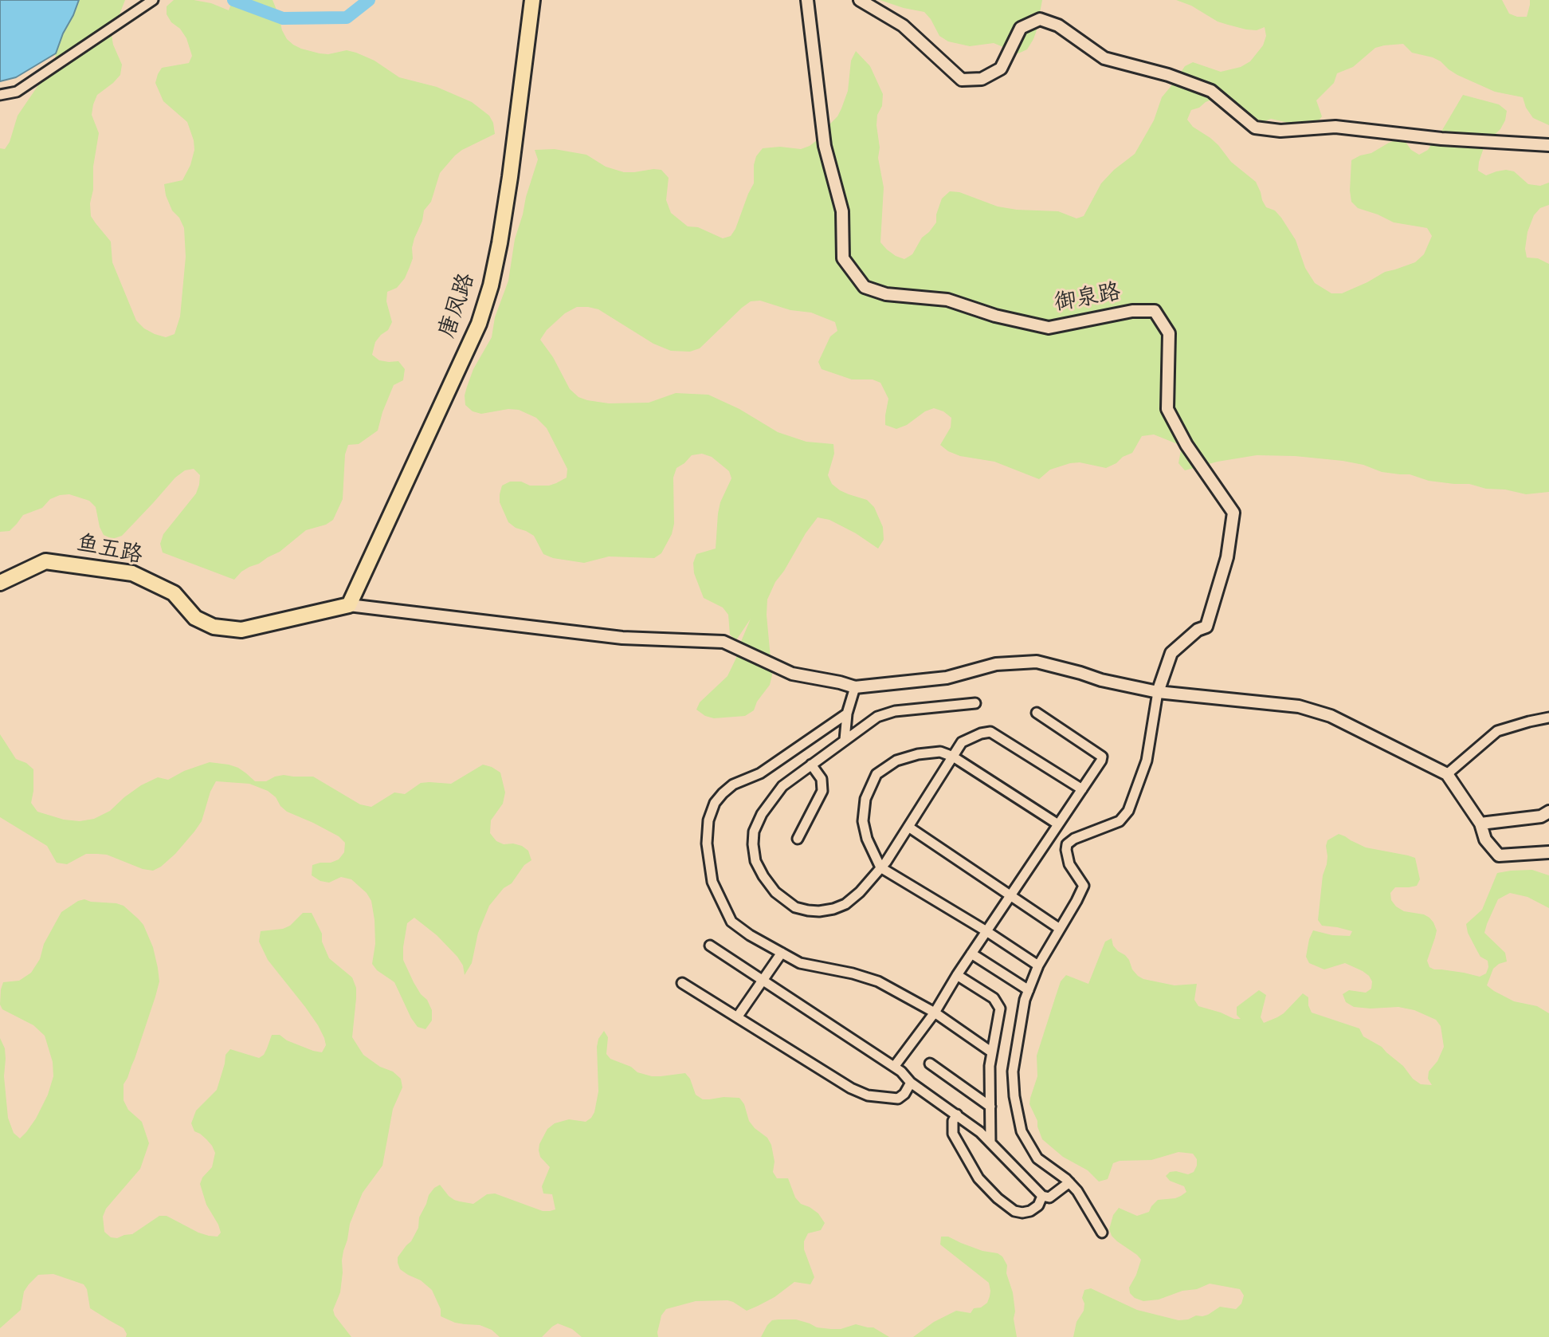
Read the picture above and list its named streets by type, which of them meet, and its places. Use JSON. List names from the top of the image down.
{
  "streets": {
    "highway": ["唐凤路", "鱼五路"],
    "street": ["御泉路"]
  },
  "crossings": [
    ["唐凤路", "鱼五路"]
  ]
}
